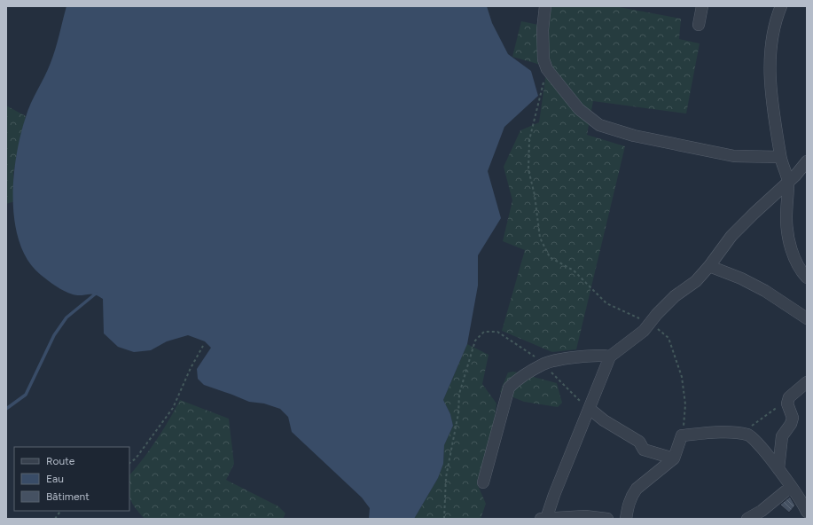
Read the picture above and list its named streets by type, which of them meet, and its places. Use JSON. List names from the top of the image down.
{
  "legend": ["Route", "Eau", "Bâtiment"]
}
